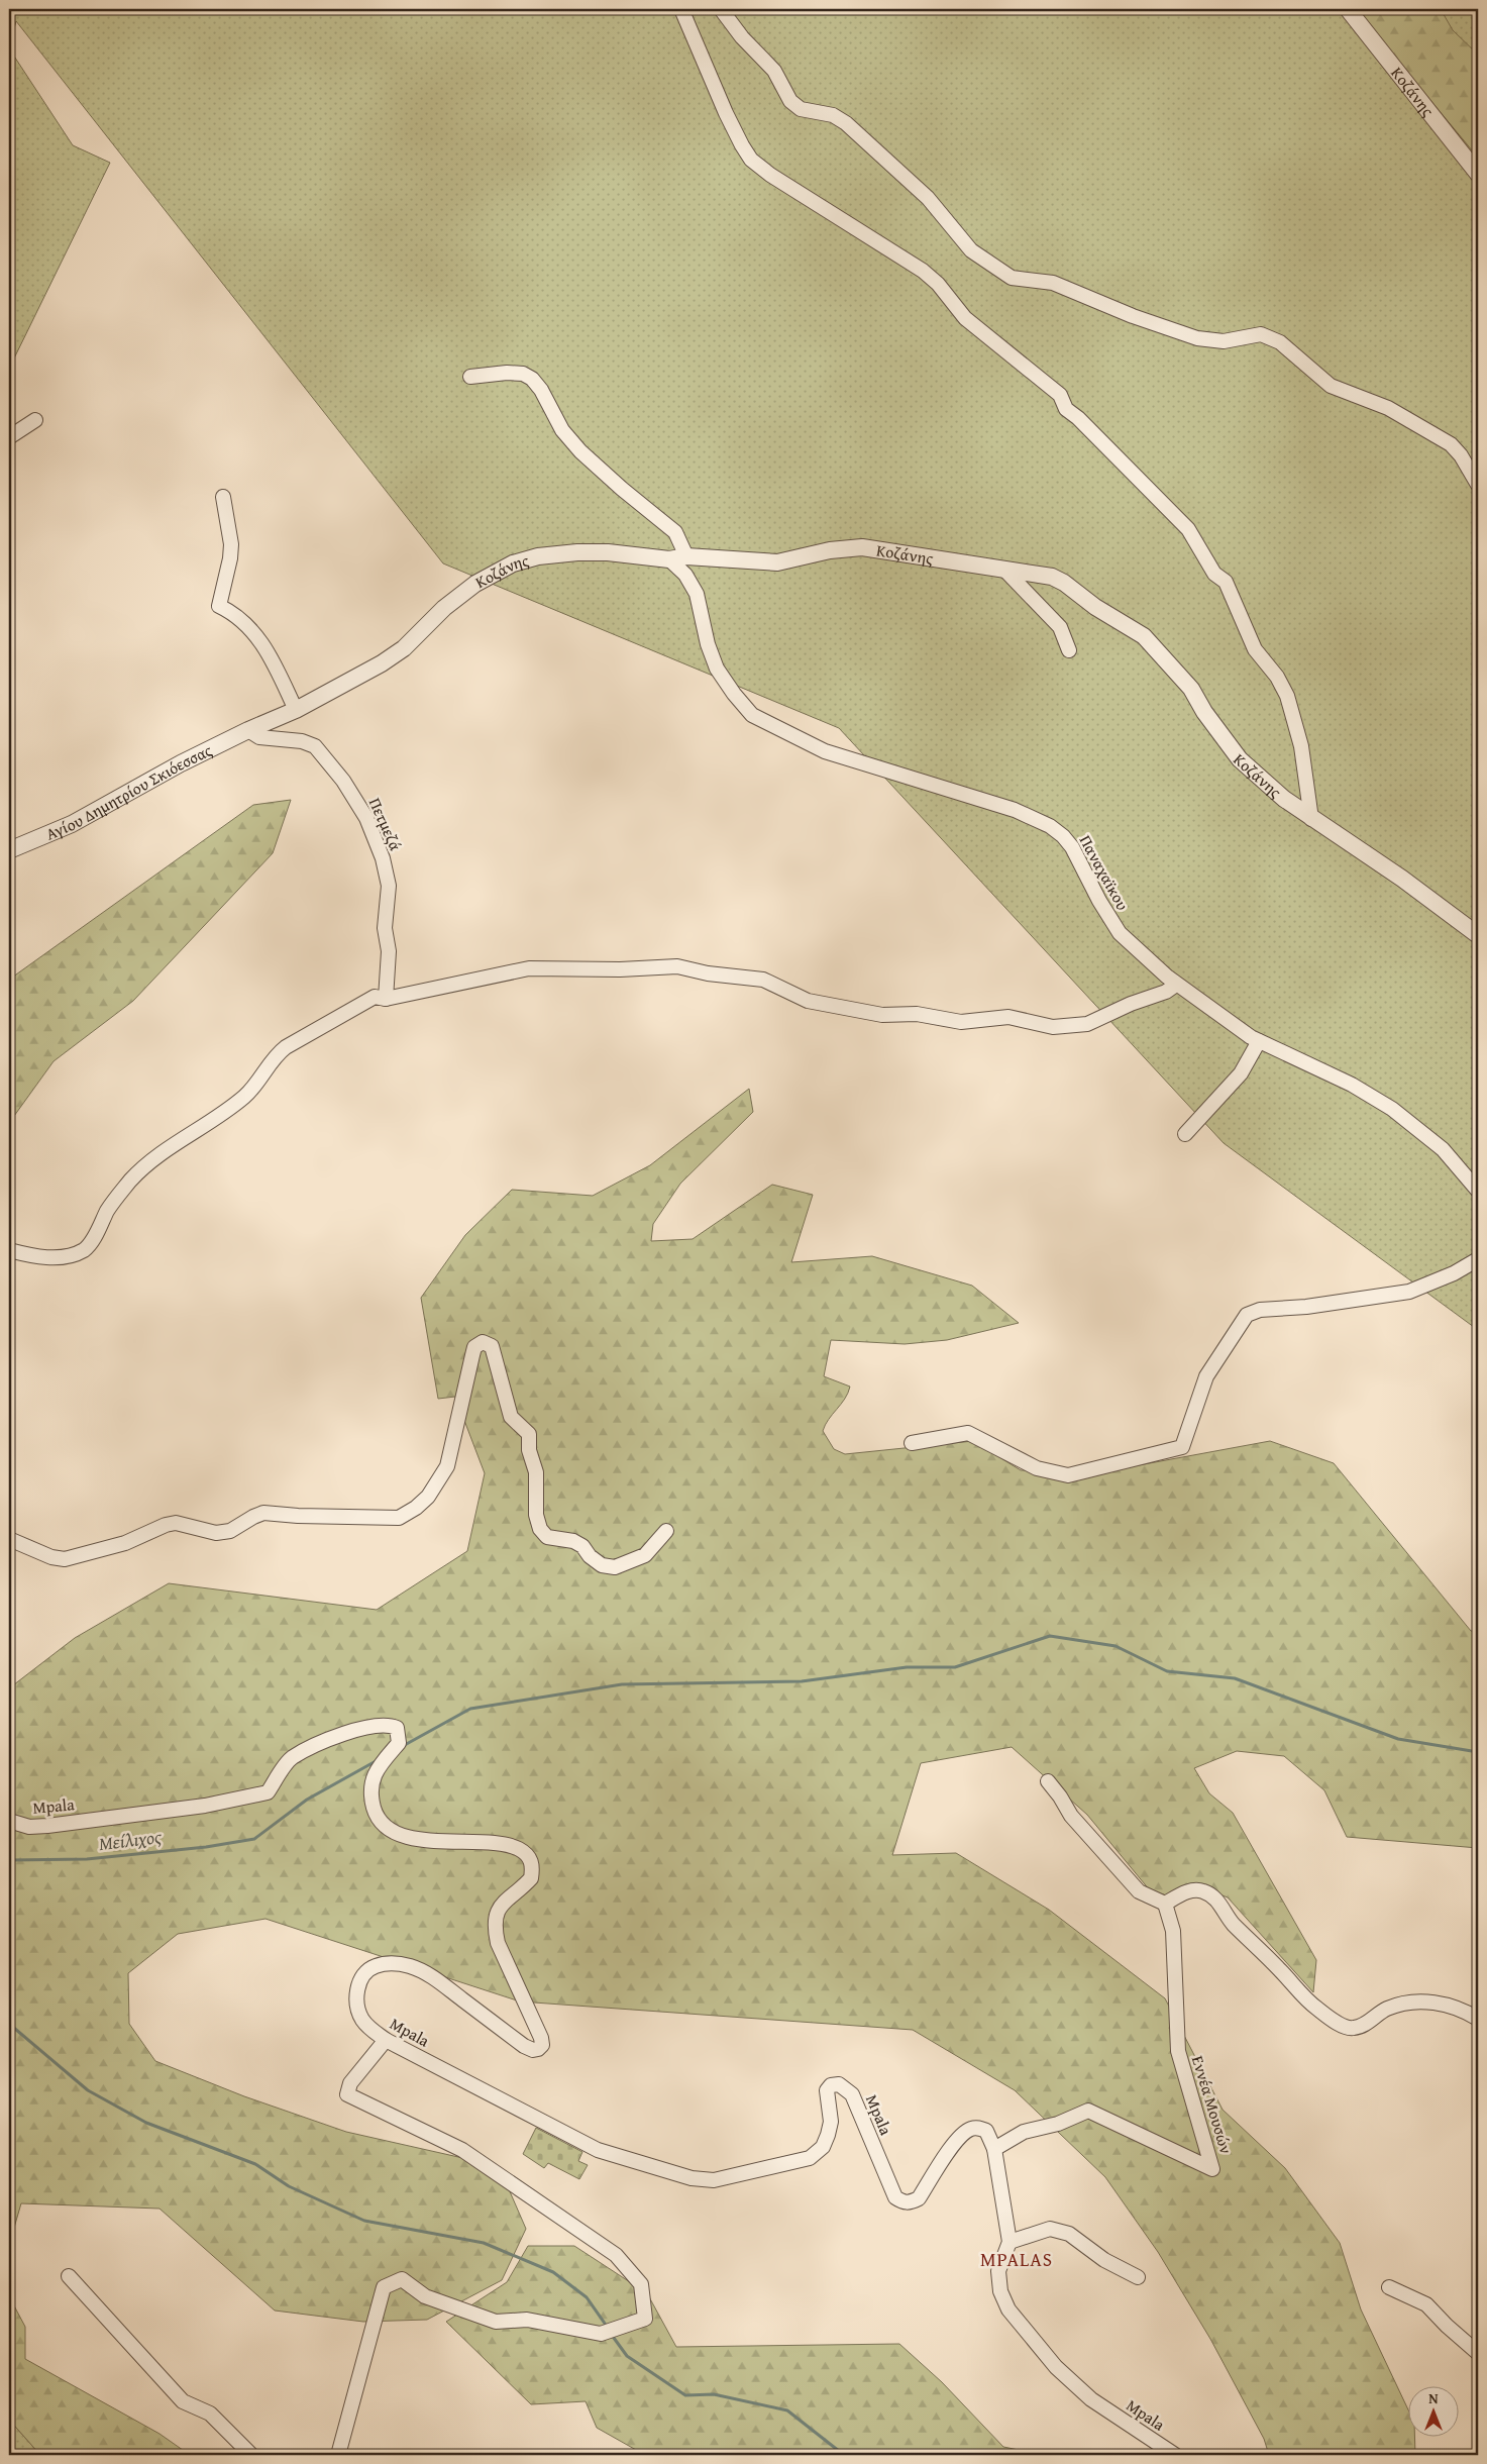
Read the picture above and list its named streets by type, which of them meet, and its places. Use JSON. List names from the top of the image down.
{
  "streets": {
    "street": [
      "Κοζάνης",
      "Αγίου Δημητρίου Σκιόεσσας",
      "Πετμεζά",
      "Παναχαϊκου",
      "Mpala",
      "Εννέα Μουσών"
    ]
  },
  "crossings": [
    ["Κοζάνης", "Αγίου Δημητρίου Σκιόεσσας"],
    ["Κοζάνης", "Πετμεζά"],
    ["Κοζάνης", "Παναχαϊκου"],
    ["Αγίου Δημητρίου Σκιόεσσας", "Πετμεζά"],
    ["Mpala", "Εννέα Μουσών"]
  ],
  "districts": ["MPALAS"],
  "water": ["Μείλιχος"],
  "north": "top"
}
